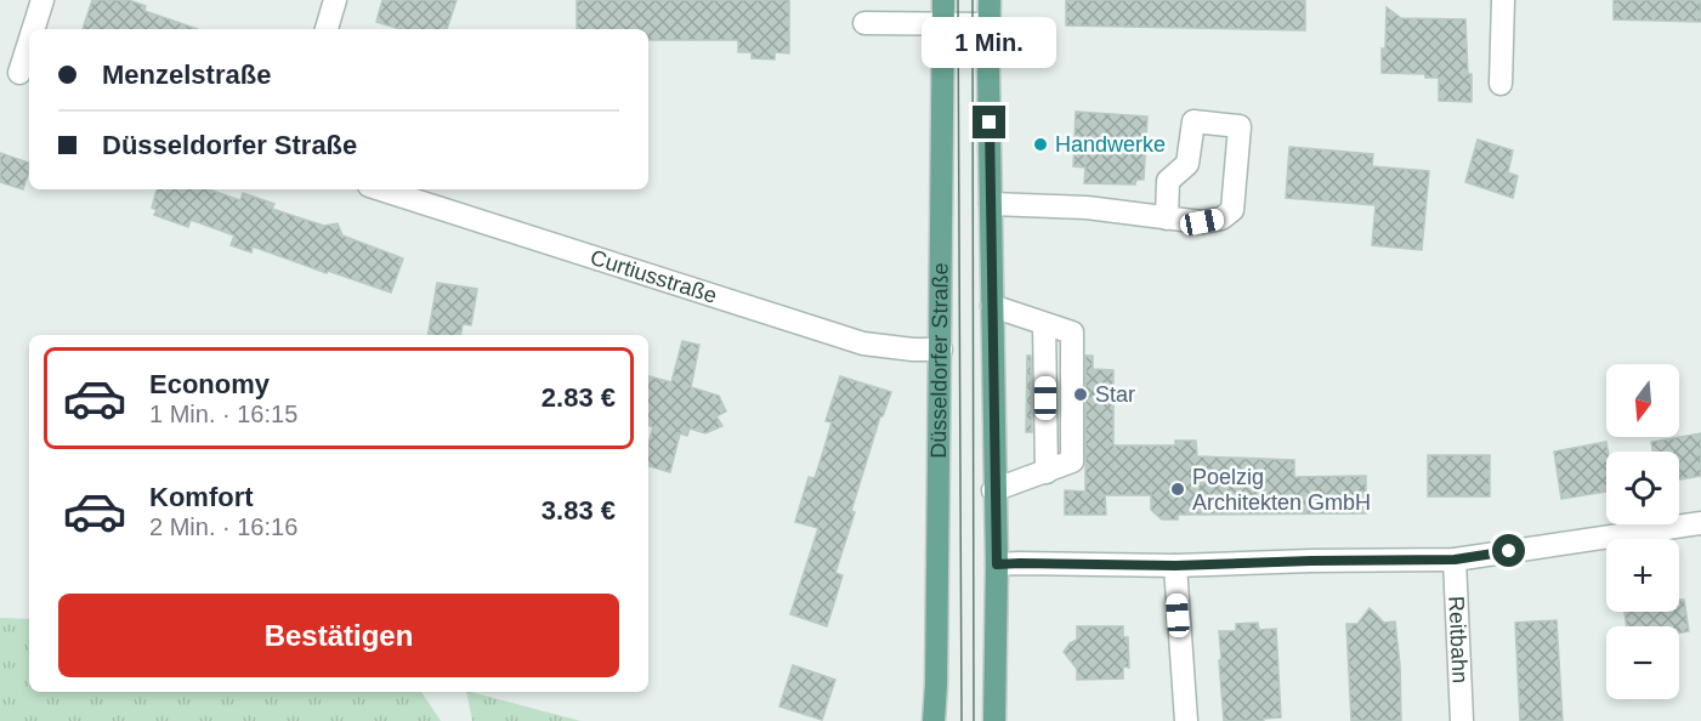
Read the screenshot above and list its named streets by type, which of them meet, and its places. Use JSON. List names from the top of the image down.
{
  "streets": {
    "main road": ["Düsseldorfer Straße"],
    "street": ["Curtiusstraße", "Reitbahn"]
  },
  "crossings": [
    ["Curtiusstraße", "Düsseldorfer Straße"]
  ],
  "places": ["Handwerke", "Star", "Poelzig Architekten GmbH"],
  "north": "bottom",
  "page": {
    "bubble": "1 Min.",
    "banner": ["Menzelstraße", "Düsseldorfer Straße"],
    "list": [
      {
        "name": "Economy",
        "note": "1 Min. · 16:15",
        "value": "2.83 €"
      },
      {
        "name": "Komfort",
        "note": "2 Min. · 16:16",
        "value": "3.83 €"
      }
    ],
    "map_buttons": ["+", "−"],
    "buttons": "Bestätigen"
  }
}
